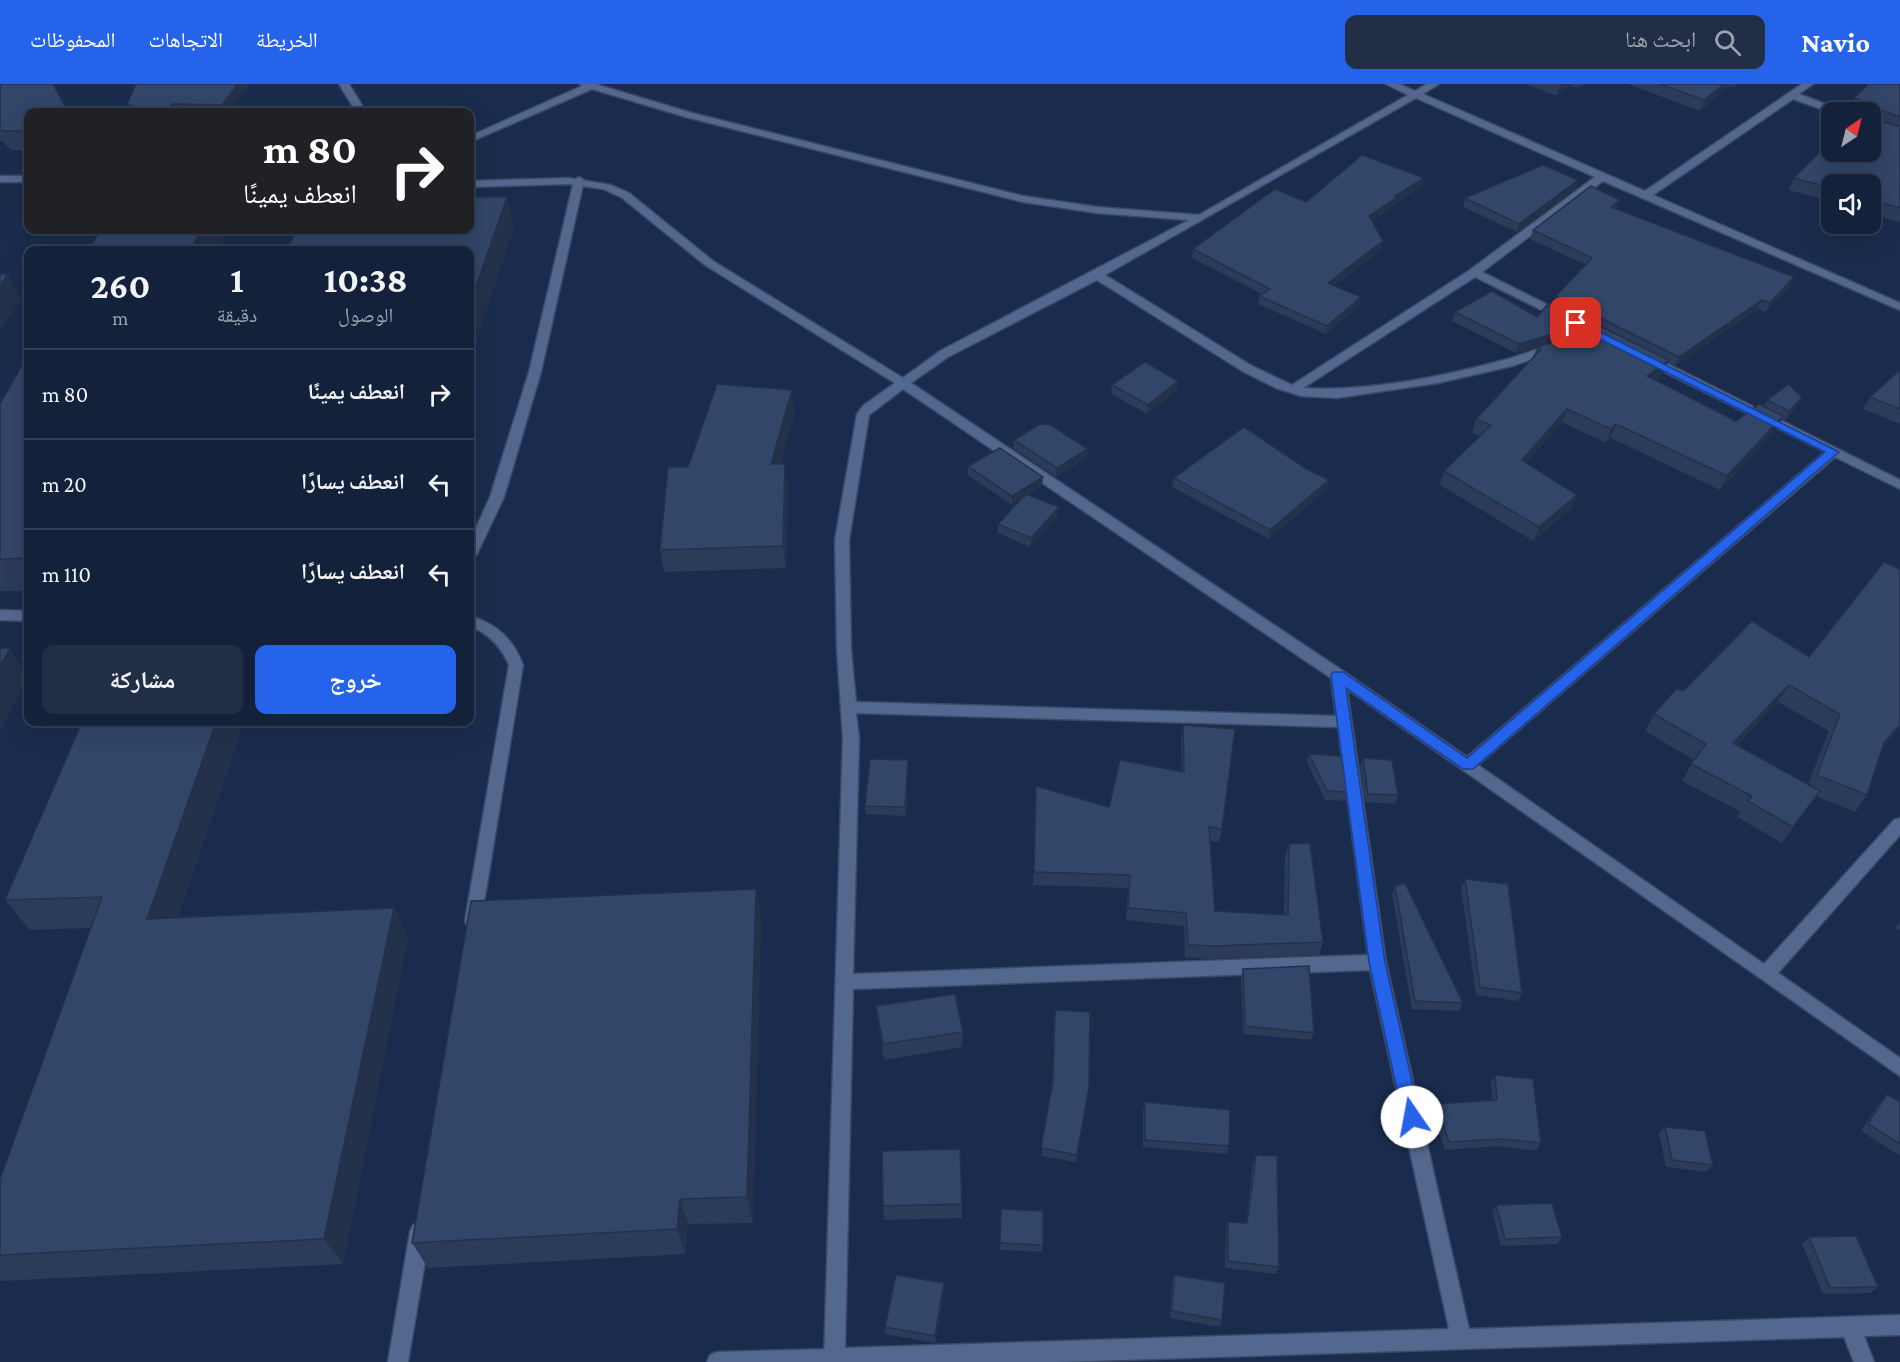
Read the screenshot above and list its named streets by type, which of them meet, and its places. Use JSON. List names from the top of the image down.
{
  "north": "top right",
  "page": {
    "header": "Navio",
    "search": "ابحث هنا",
    "nav": ["الخريطة", "الاتجاهات", "المحفوظات"],
    "turn": ["80 m", "انعطف يمينًا"],
    "eta": [
      "10:38",
      "الوصول",
      "1",
      "دقيقة",
      "260",
      "m"
    ],
    "list": [
      {
        "name": "انعطف يمينًا",
        "value": "80 m"
      },
      {
        "name": "انعطف يسارًا",
        "value": "20 m"
      },
      {
        "name": "انعطف يسارًا",
        "value": "110 m"
      }
    ],
    "buttons": ["خروج", "مشاركة"]
  }
}
